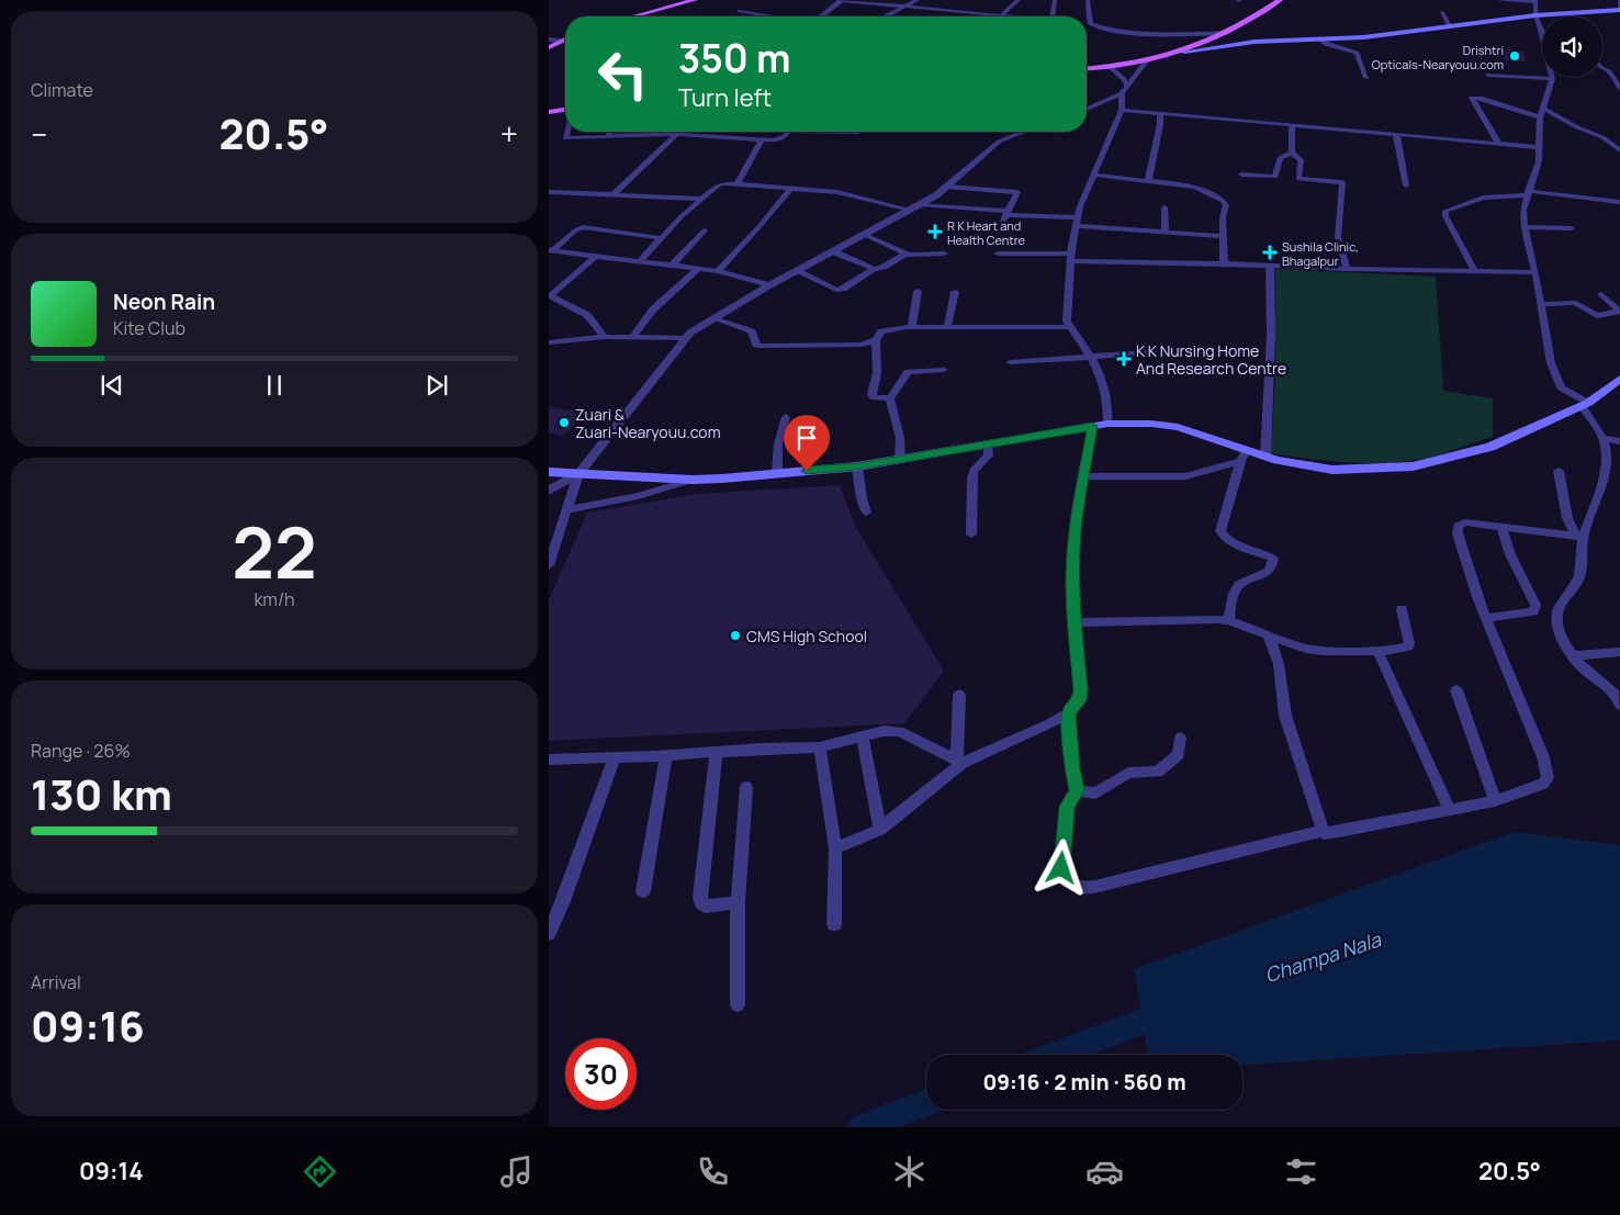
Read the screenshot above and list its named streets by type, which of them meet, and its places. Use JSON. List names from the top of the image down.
{
  "water": ["Champa Nala"],
  "places": {
    "other": ["Drishtri Opticals-Nearyouu.com", "Zuari & Zuari-Nearyouu.com", "CMS High School"],
    "health": ["R K Heart and Health Centre", "Sushila Clinic, Bhagalpur", "K K Nursing Home And Research Centre"]
  },
  "page": {
    "tile": [
      "Climate",
      ["22", "km/h"],
      ["Range · 26%", "130 km"],
      ["Arrival", "09:16"]
    ],
    "turn": ["350 m", "Turn left"],
    "heat": ["−", "20.5°", "+"],
    "song": ["Neon Rain", "Kite Club"],
    "limit": "30",
    "trip": "09:16 · 2 min · 560 m",
    "tabs": ["09:14", "20.5°"]
  }
}
